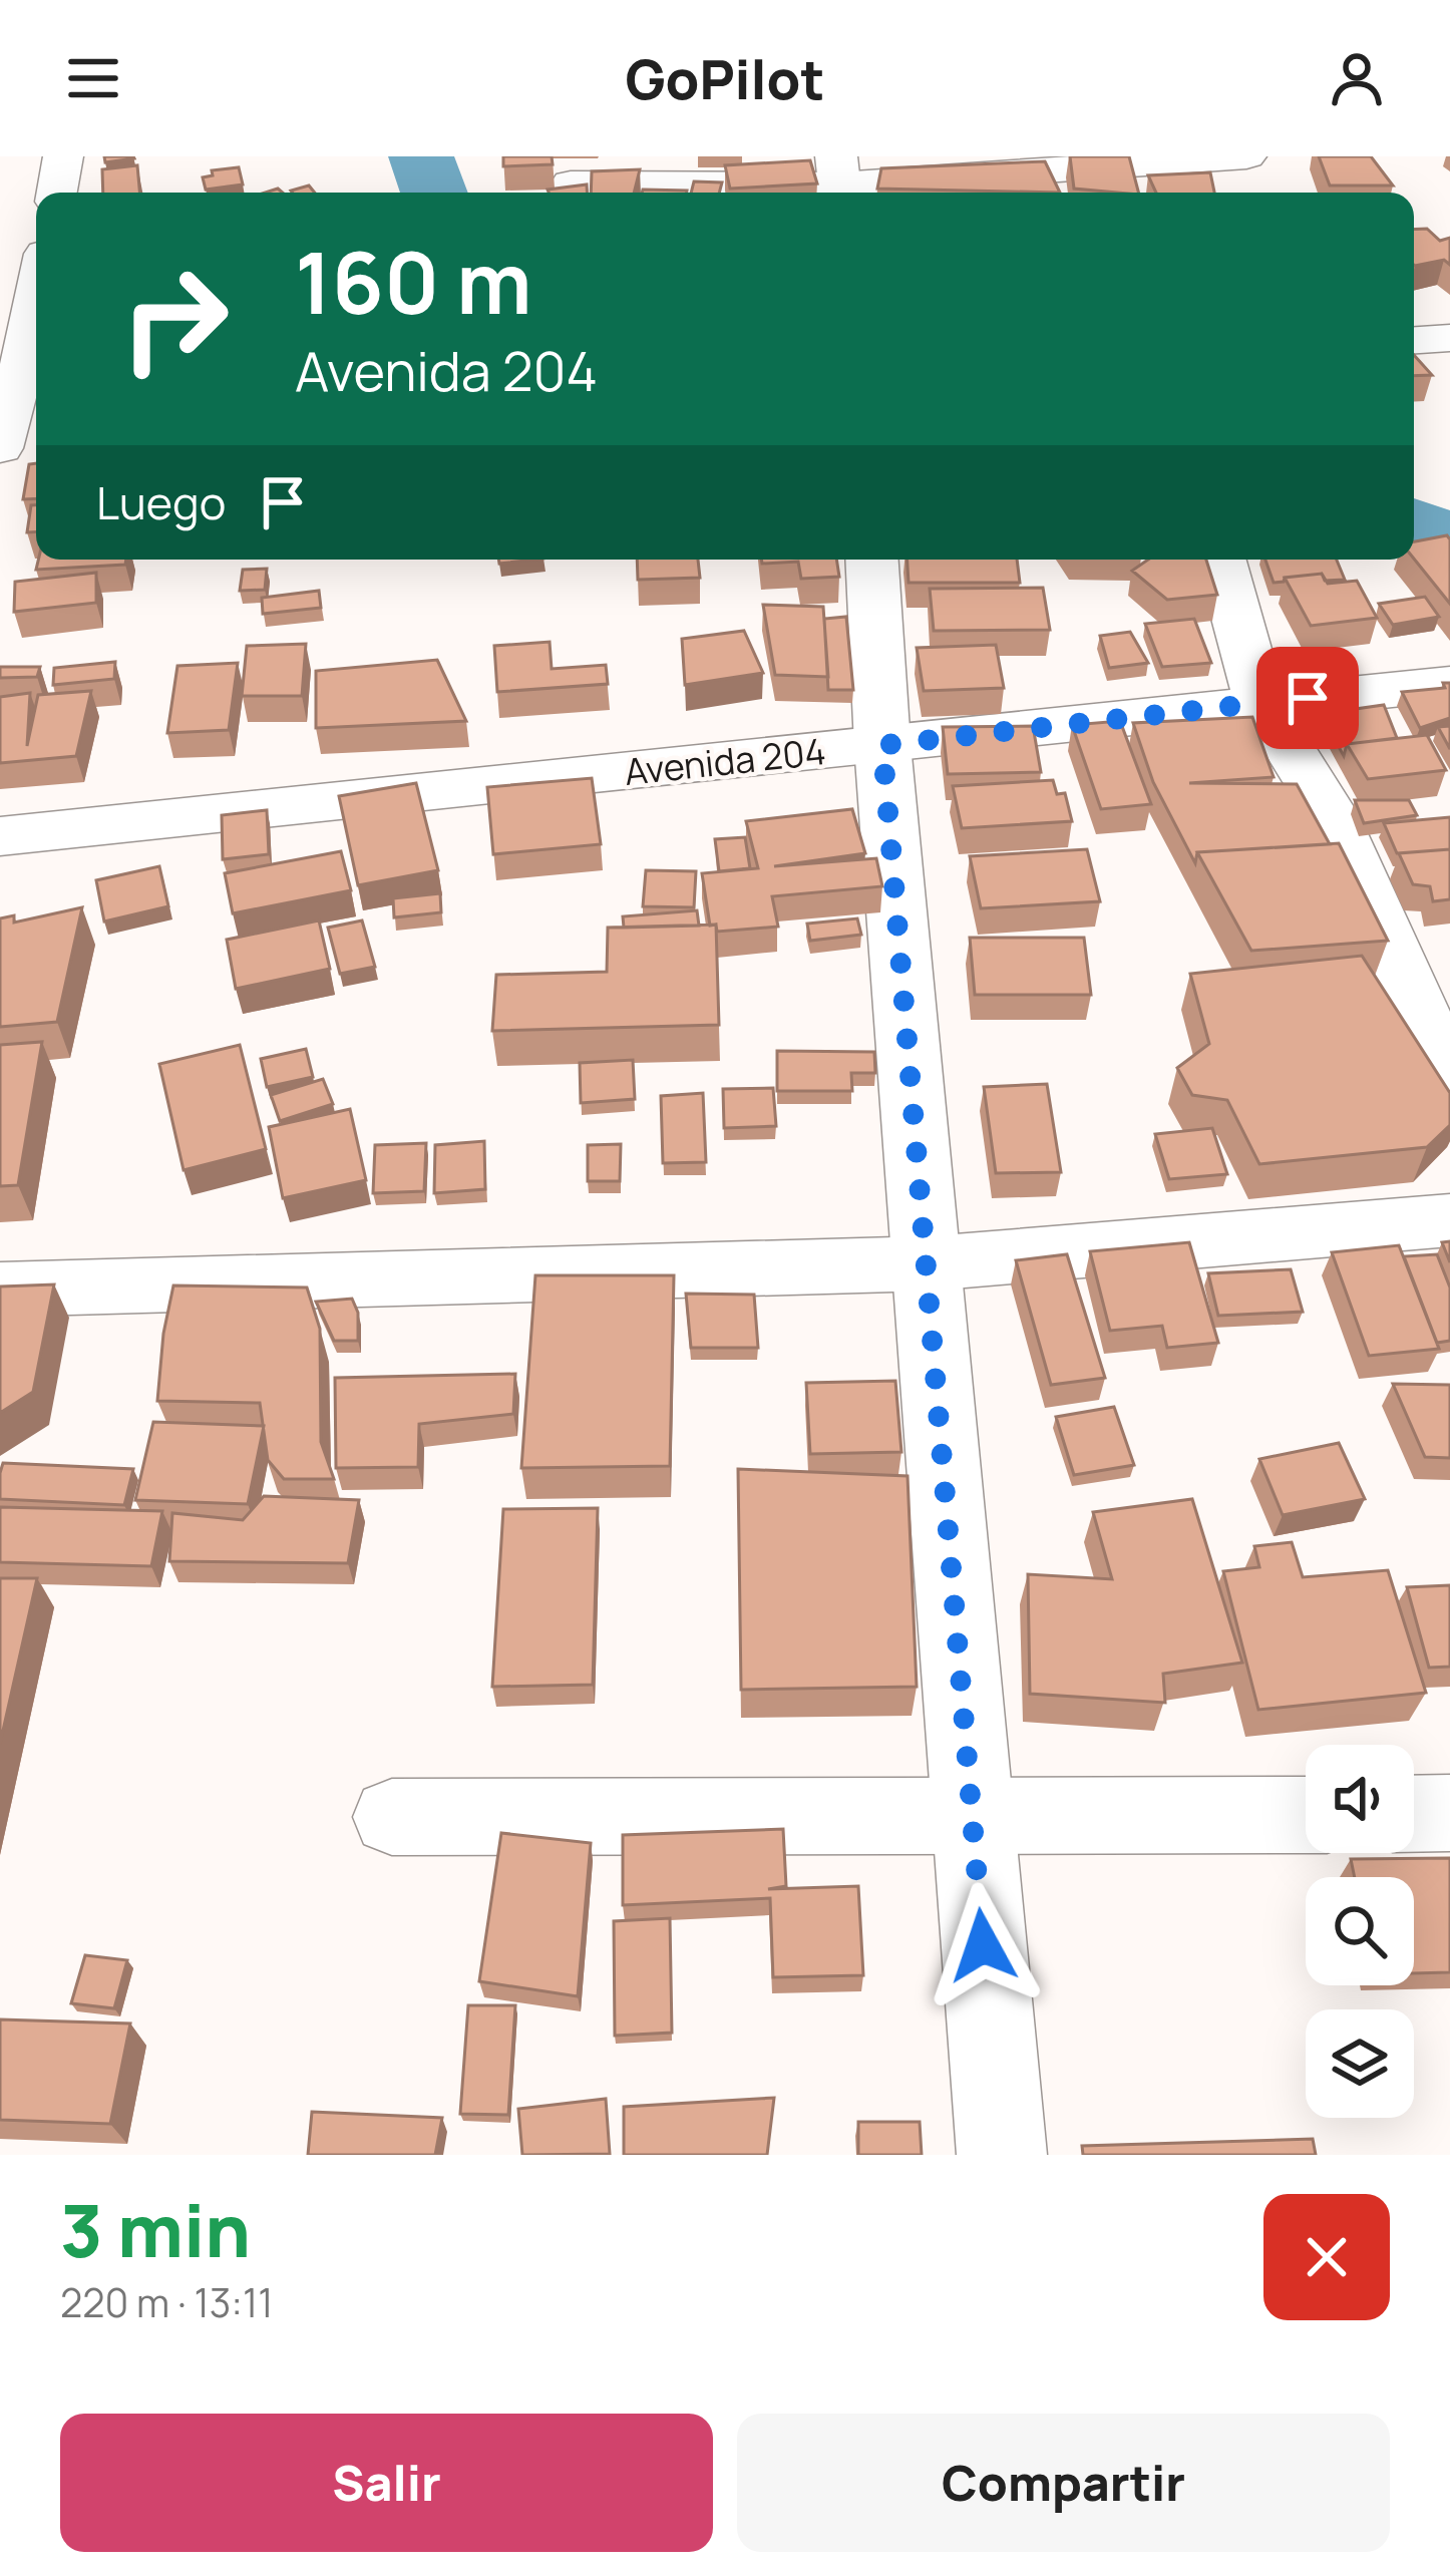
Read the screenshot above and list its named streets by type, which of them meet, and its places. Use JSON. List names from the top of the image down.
{
  "streets": {
    "street": ["Avenida 204"]
  },
  "page": {
    "header": "GoPilot",
    "turn": ["160 m", "Avenida 204"],
    "then": "Luego",
    "heading": ["3 min", "220 m · 13:11"],
    "buttons": ["Salir", "Compartir"]
  }
}
